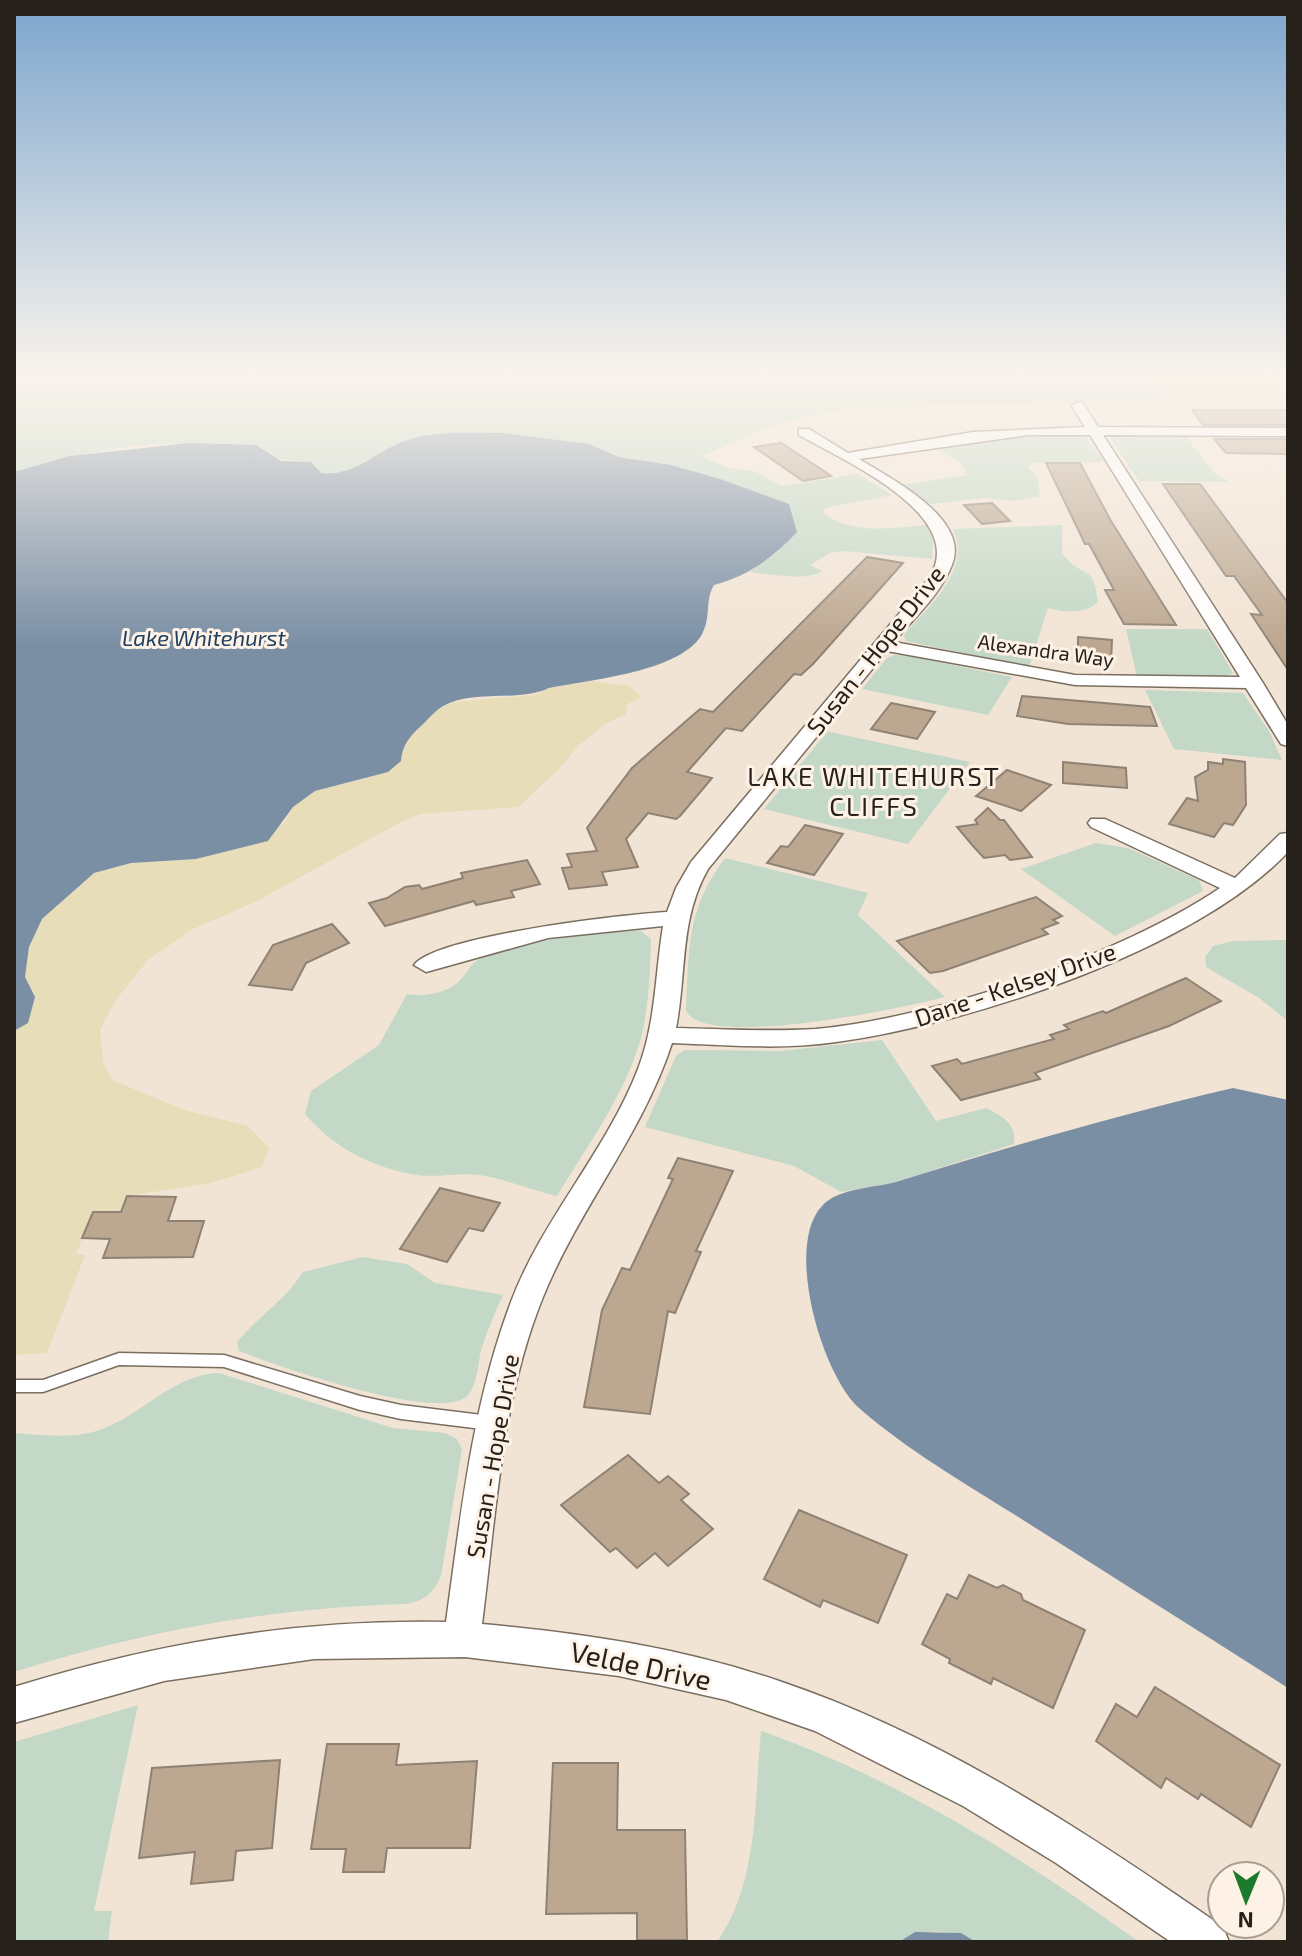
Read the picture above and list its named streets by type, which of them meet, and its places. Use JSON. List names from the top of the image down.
{
  "streets": {
    "street": [
      "Susan - Hope Drive",
      "Alexandra Way",
      "Dane - Kelsey Drive",
      "Velde Drive"
    ]
  },
  "crossings": [
    ["Susan - Hope Drive", "Alexandra Way"],
    ["Susan - Hope Drive", "Dane - Kelsey Drive"],
    ["Susan - Hope Drive", "Velde Drive"]
  ],
  "districts": ["LAKE WHITEHURST CLIFFS"],
  "water": ["Lake Whitehurst"],
  "north": "bottom"
}
